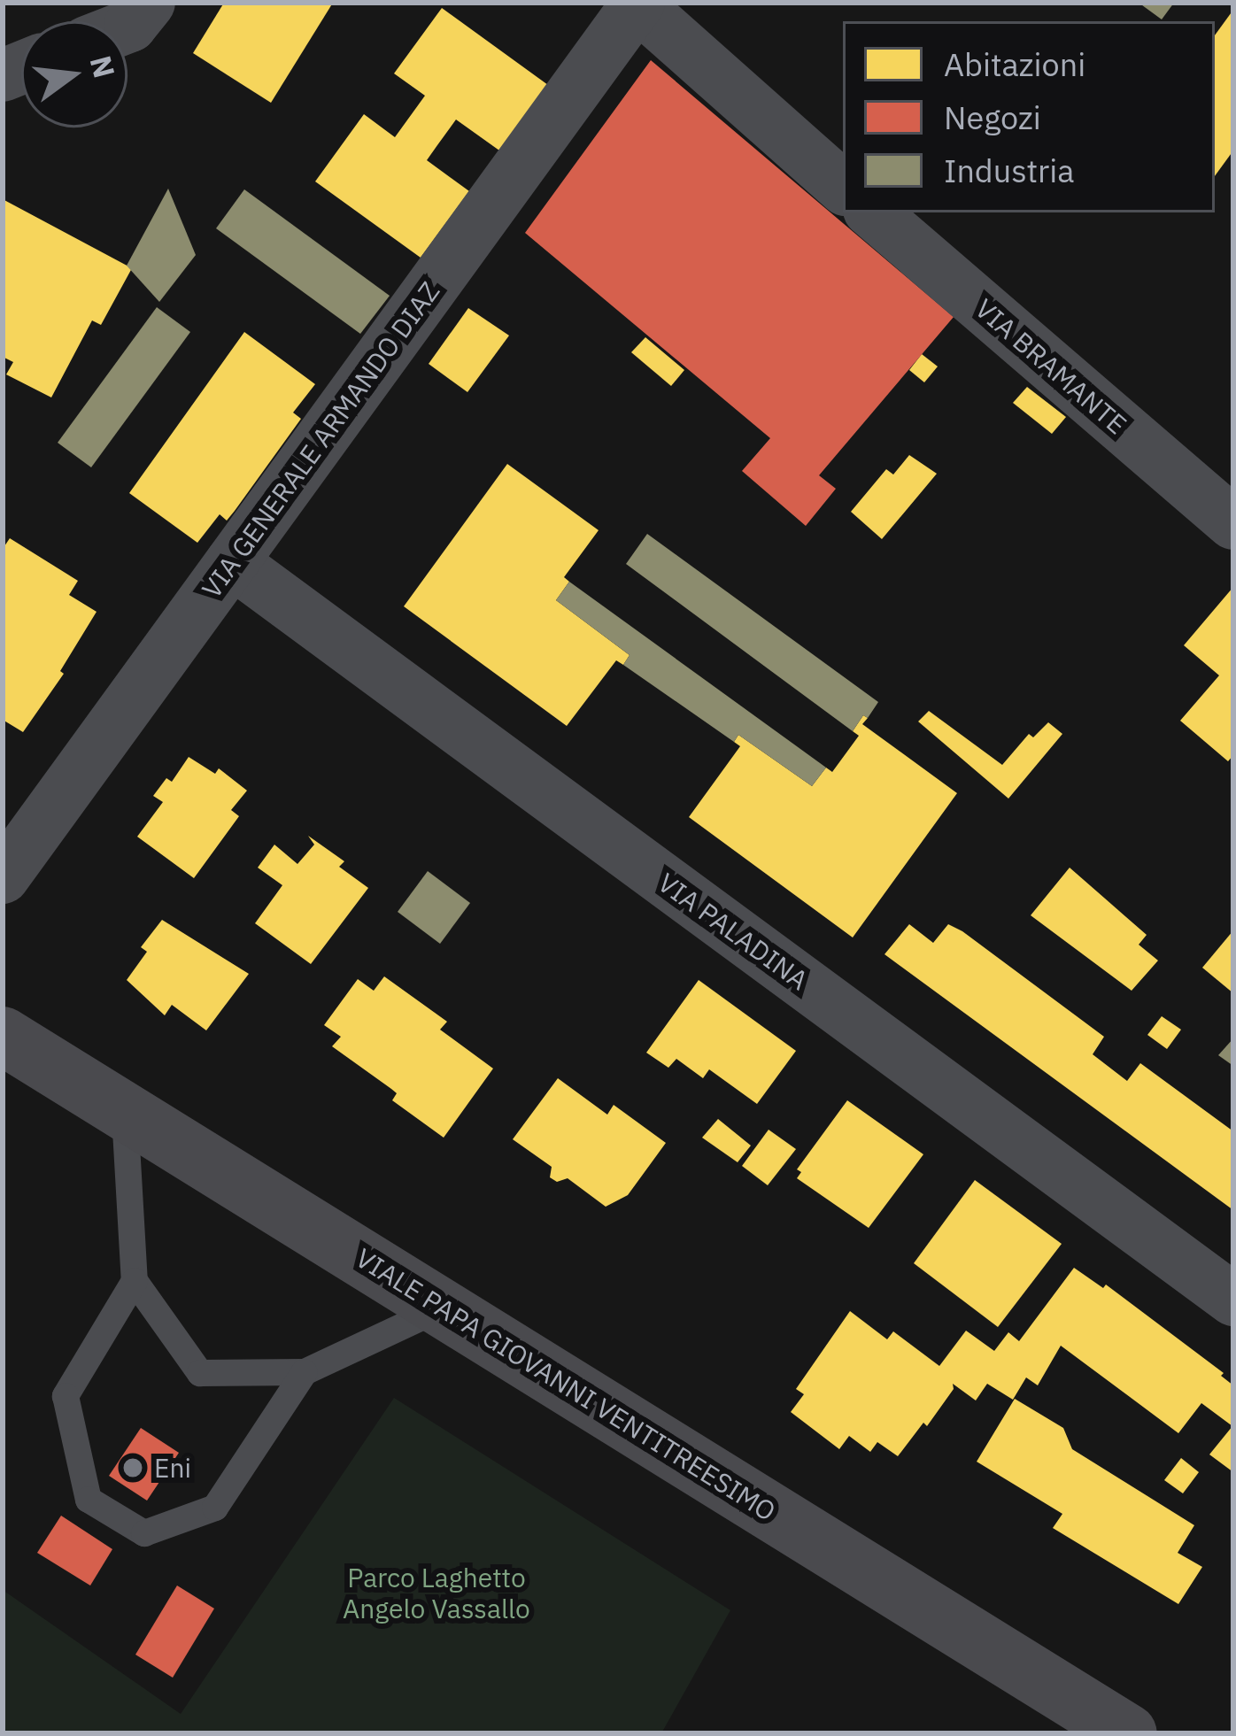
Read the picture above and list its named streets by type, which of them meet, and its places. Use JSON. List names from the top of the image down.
{
  "streets": {
    "street": [
      "VIA BRAMANTE",
      "VIA GENERALE ARMANDO DIAZ",
      "VIA PALADINA",
      "VIALE PAPA GIOVANNI VENTITREESIMO"
    ]
  },
  "crossings": [
    ["VIA GENERALE ARMANDO DIAZ", "VIA PALADINA"]
  ],
  "parks": ["Parco Laghetto Angelo Vassallo"],
  "places": ["Eni"],
  "legend": ["Abitazioni", "Negozi", "Industria"],
  "north": "right"
}
